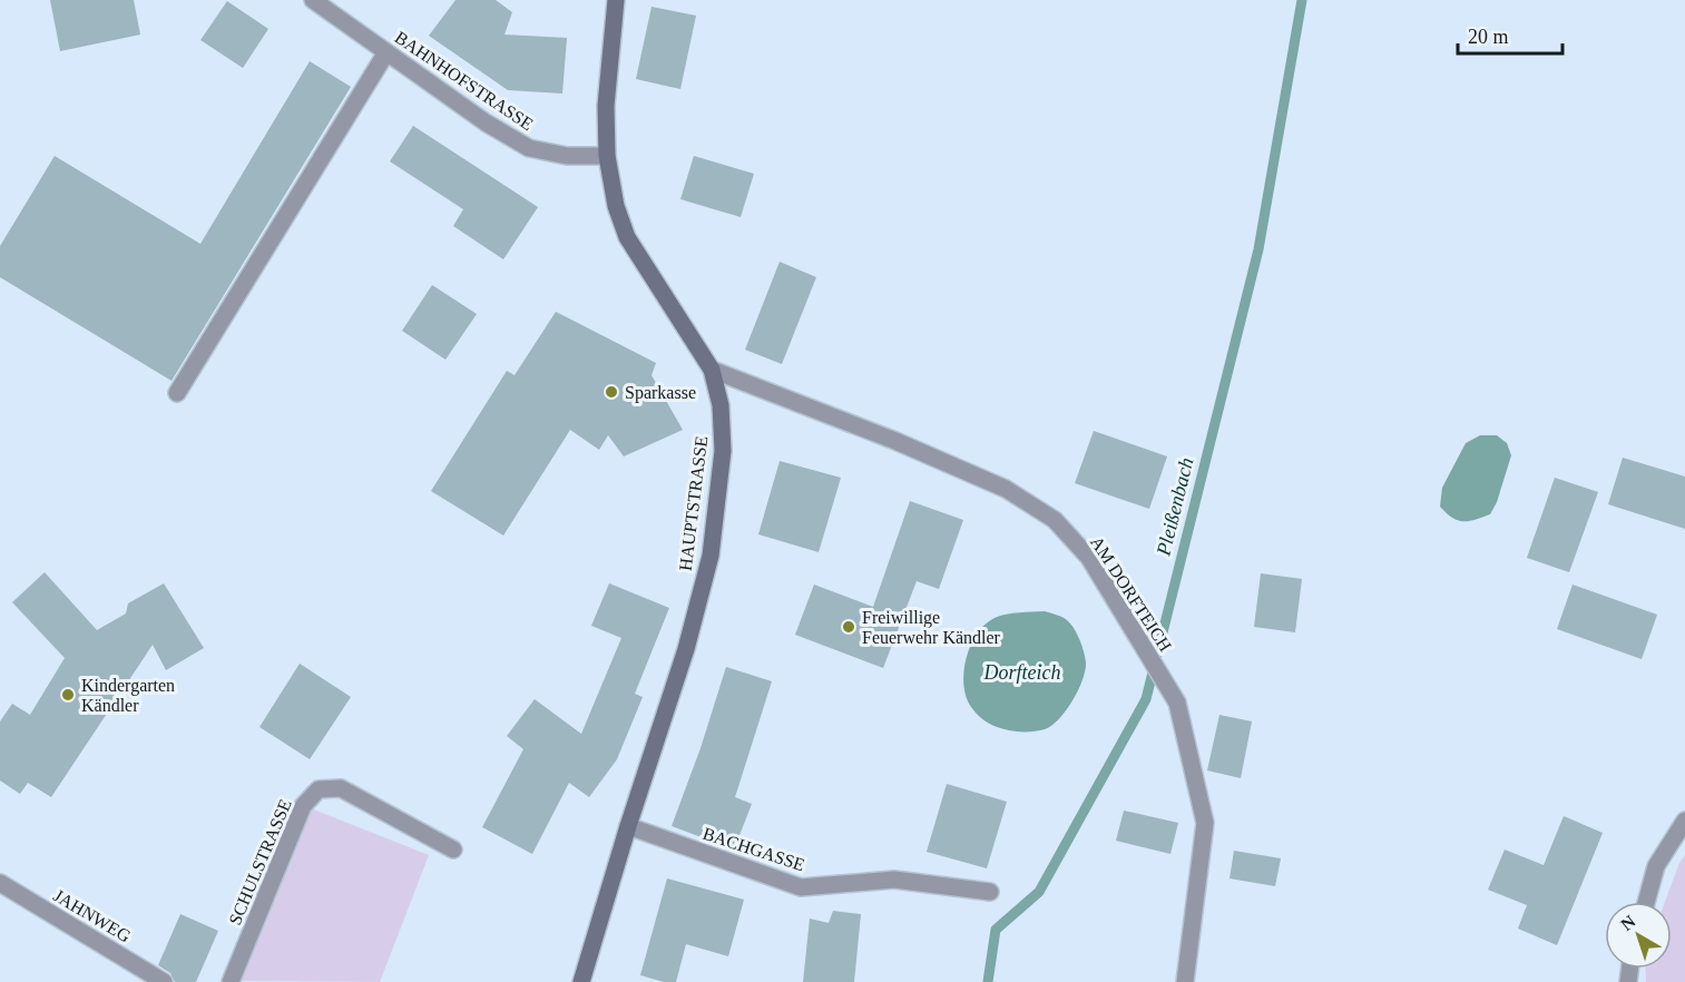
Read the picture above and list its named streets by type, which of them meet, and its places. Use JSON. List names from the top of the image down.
{
  "streets": {
    "street": [
      "BAHNHOFSTRASSE",
      "HAUPTSTRASSE",
      "AM DORFTEICH",
      "BACHGASSE",
      "SCHULSTRASSE",
      "JAHNWEG"
    ]
  },
  "crossings": [
    ["BAHNHOFSTRASSE", "HAUPTSTRASSE"],
    ["HAUPTSTRASSE", "AM DORFTEICH"],
    ["HAUPTSTRASSE", "BACHGASSE"]
  ],
  "water": ["Pleißenbach", "Dorfteich"],
  "places": ["Sparkasse", "Freiwillige Feuerwehr Kändler", "Kindergarten Kändler"],
  "scale_bar": "20 m",
  "north": "top left"
}
